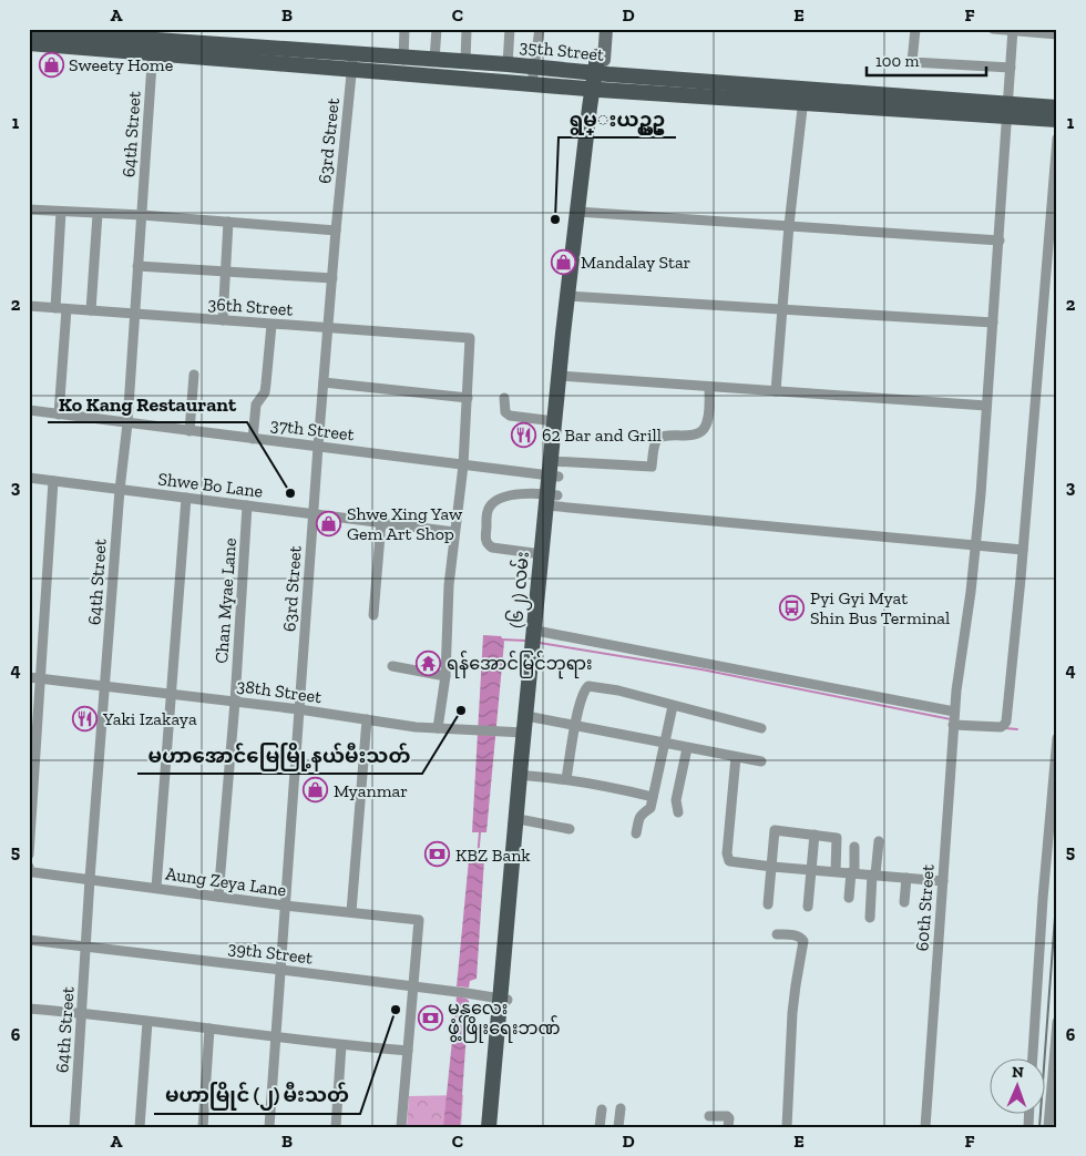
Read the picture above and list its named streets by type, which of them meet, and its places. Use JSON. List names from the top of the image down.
{
  "streets": {
    "main road": ["35th Street", "(၆၂) လမ်း"],
    "street": [
      "64th Street",
      "63rd Street",
      "36th Street",
      "37th Street",
      "Shwe Bo Lane",
      "Chan Myae Lane",
      "38th Street",
      "Aung Zeya Lane",
      "60th Street",
      "39th Street"
    ]
  },
  "crossings": [
    ["35th Street", "64th Street"],
    ["35th Street", "63rd Street"],
    ["35th Street", "(၆၂) လမ်း"],
    ["35th Street", "60th Street"],
    ["64th Street", "36th Street"],
    ["64th Street", "37th Street"],
    ["64th Street", "Shwe Bo Lane"],
    ["64th Street", "38th Street"],
    ["64th Street", "Aung Zeya Lane"],
    ["64th Street", "39th Street"],
    ["63rd Street", "36th Street"],
    ["63rd Street", "37th Street"],
    ["63rd Street", "Shwe Bo Lane"],
    ["63rd Street", "38th Street"],
    ["63rd Street", "Aung Zeya Lane"],
    ["63rd Street", "39th Street"],
    ["37th Street", "(၆၂) လမ်း"],
    ["Shwe Bo Lane", "Chan Myae Lane"],
    ["(၆၂) လမ်း", "38th Street"],
    ["(၆၂) လမ်း", "39th Street"],
    ["Chan Myae Lane", "38th Street"],
    ["Chan Myae Lane", "Aung Zeya Lane"],
    ["Aung Zeya Lane", "39th Street"]
  ],
  "places": {
    "shop": [
      "Sweety Home",
      "Mandalay Star",
      "Shwe Xing Yaw Gem Art Shop",
      "Myanmar"
    ],
    "other": [
      "ရွမ္းယဥ္ယဥ္",
      "Ko Kang Restaurant",
      "မဟာအောင်မြေမြို့နယ်မီးသတ်",
      "မဟာမြိုင် (၂) မီးသတ်"
    ],
    "restaurant": ["62 Bar and Grill", "Yaki Izakaya"],
    "bus stop": ["Pyi Gyi Myat Shin Bus Terminal"],
    "temple": ["ရန်အောင်မြင်ဘုရား"],
    "bank": ["KBZ Bank", "မန္တလေး ဖွံ့ဖြိုးရေးဘဏ်"]
  },
  "scale_bar": "100 m",
  "north": "top",
  "grid": {
    "columns": [
      "A",
      "B",
      "C",
      "D",
      "E",
      "F"
    ],
    "rows": [
      "1",
      "2",
      "3",
      "4",
      "5",
      "6"
    ]
  }
}
